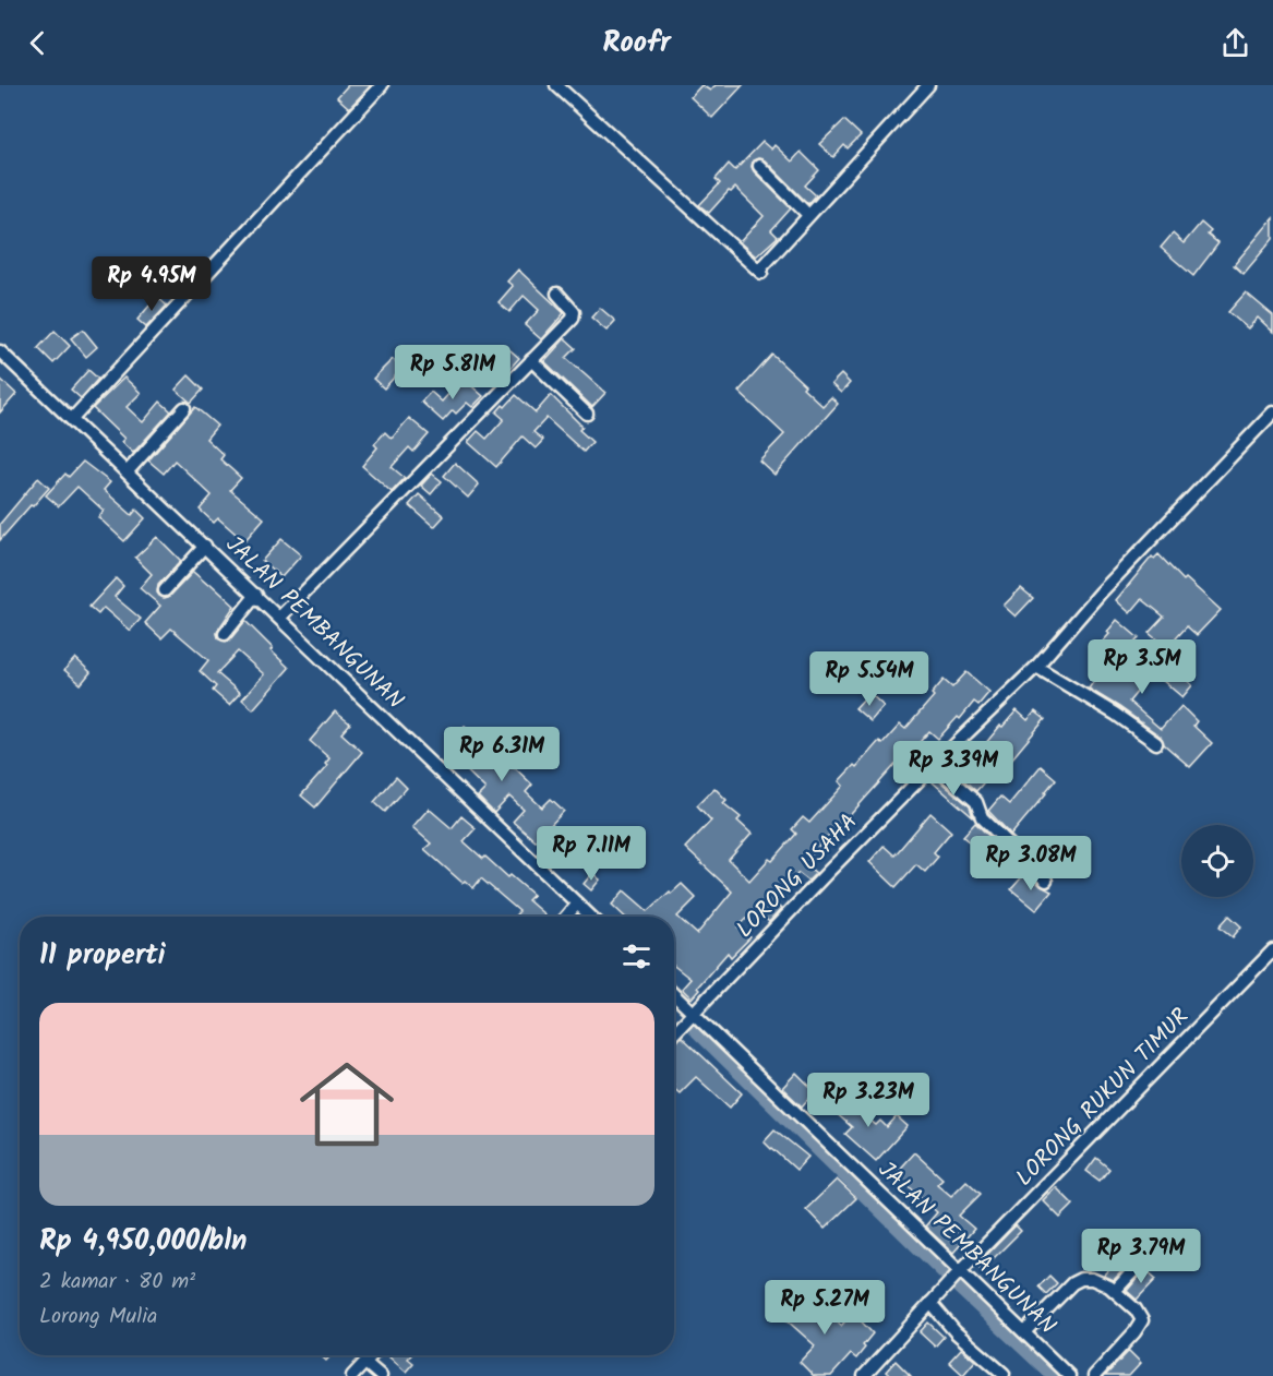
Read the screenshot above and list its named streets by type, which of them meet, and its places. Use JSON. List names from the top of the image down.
{
  "streets": {
    "street": ["JALAN PEMBANGUNAN", "LORONG USAHA", "LORONG RUKUN TIMUR"]
  },
  "crossings": [
    ["JALAN PEMBANGUNAN", "LORONG USAHA"],
    ["JALAN PEMBANGUNAN", "LORONG RUKUN TIMUR"]
  ],
  "page": {
    "header": "Roofr",
    "price": [
      "Rp 4.95M",
      "Rp 5.81M",
      "Rp 3.5M",
      "Rp 5.54M",
      "Rp 6.31M",
      "Rp 3.39M",
      "Rp 7.11M",
      "Rp 3.08M",
      "Rp 3.23M",
      "Rp 3.79M",
      "Rp 5.27M"
    ],
    "heading": "11 properti",
    "list": [
      {
        "name": "Rp 4,950,000/bln",
        "note": "2 kamar · 80 m² · Lorong Mulia"
      }
    ]
  }
}
